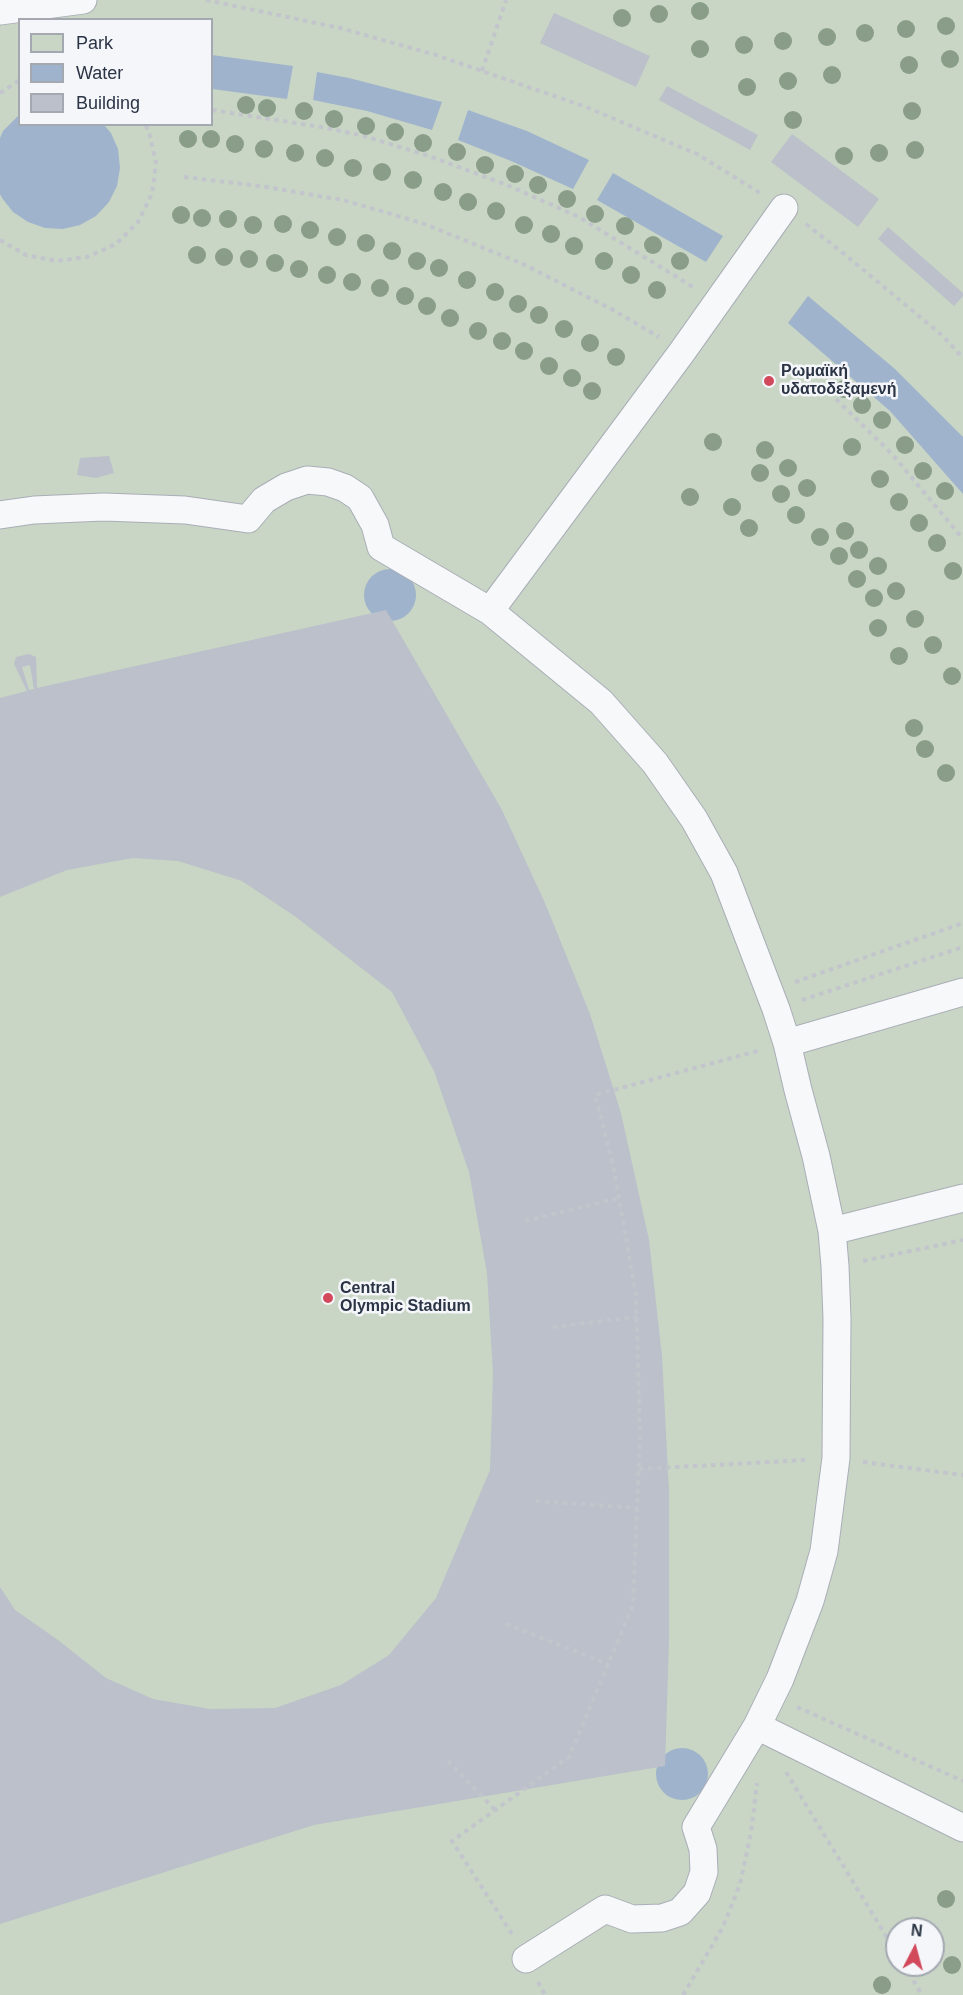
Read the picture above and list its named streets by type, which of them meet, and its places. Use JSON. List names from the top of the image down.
{
  "places": ["Ρωμαϊκή υδατοδεξαμενή", "Central Olympic Stadium"],
  "legend": ["Park", "Water", "Building"],
  "north": "top"
}
